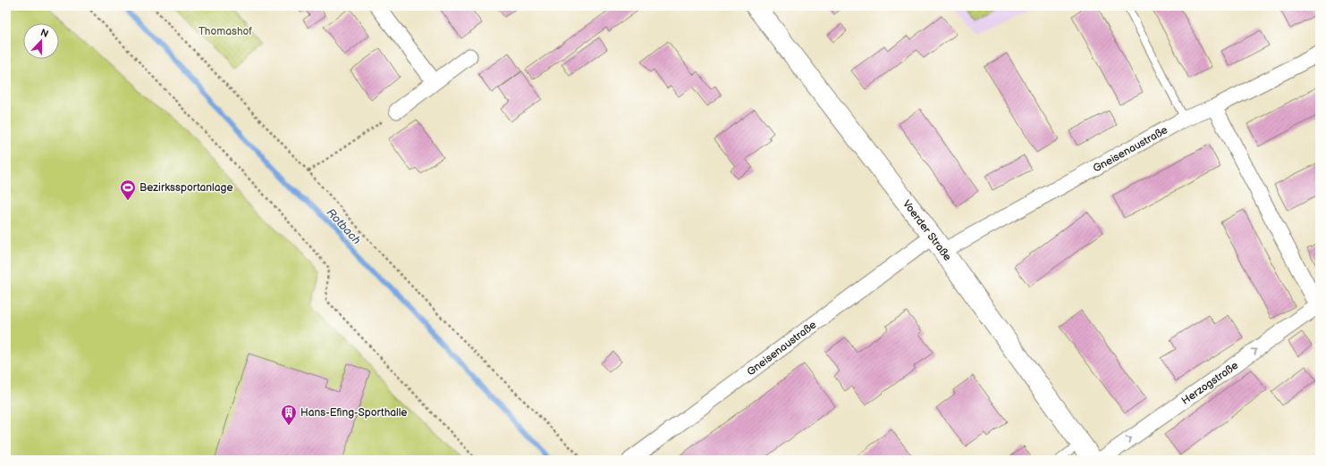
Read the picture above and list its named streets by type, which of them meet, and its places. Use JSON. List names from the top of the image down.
{
  "streets": {
    "main road": ["Voerder Straße"],
    "street": ["Gneisenaustraße", "Herzogstraße"]
  },
  "crossings": [
    ["Gneisenaustraße", "Voerder Straße"],
    ["Gneisenaustraße", "Herzogstraße"]
  ],
  "one_way": ["Herzogstraße"],
  "water": ["Rotbach"],
  "parks": ["Thomashof"],
  "places": {
    "sports": ["Bezirkssportanlage"],
    "building": ["Hans-Efing-Sporthalle"]
  },
  "north": "top"
}
